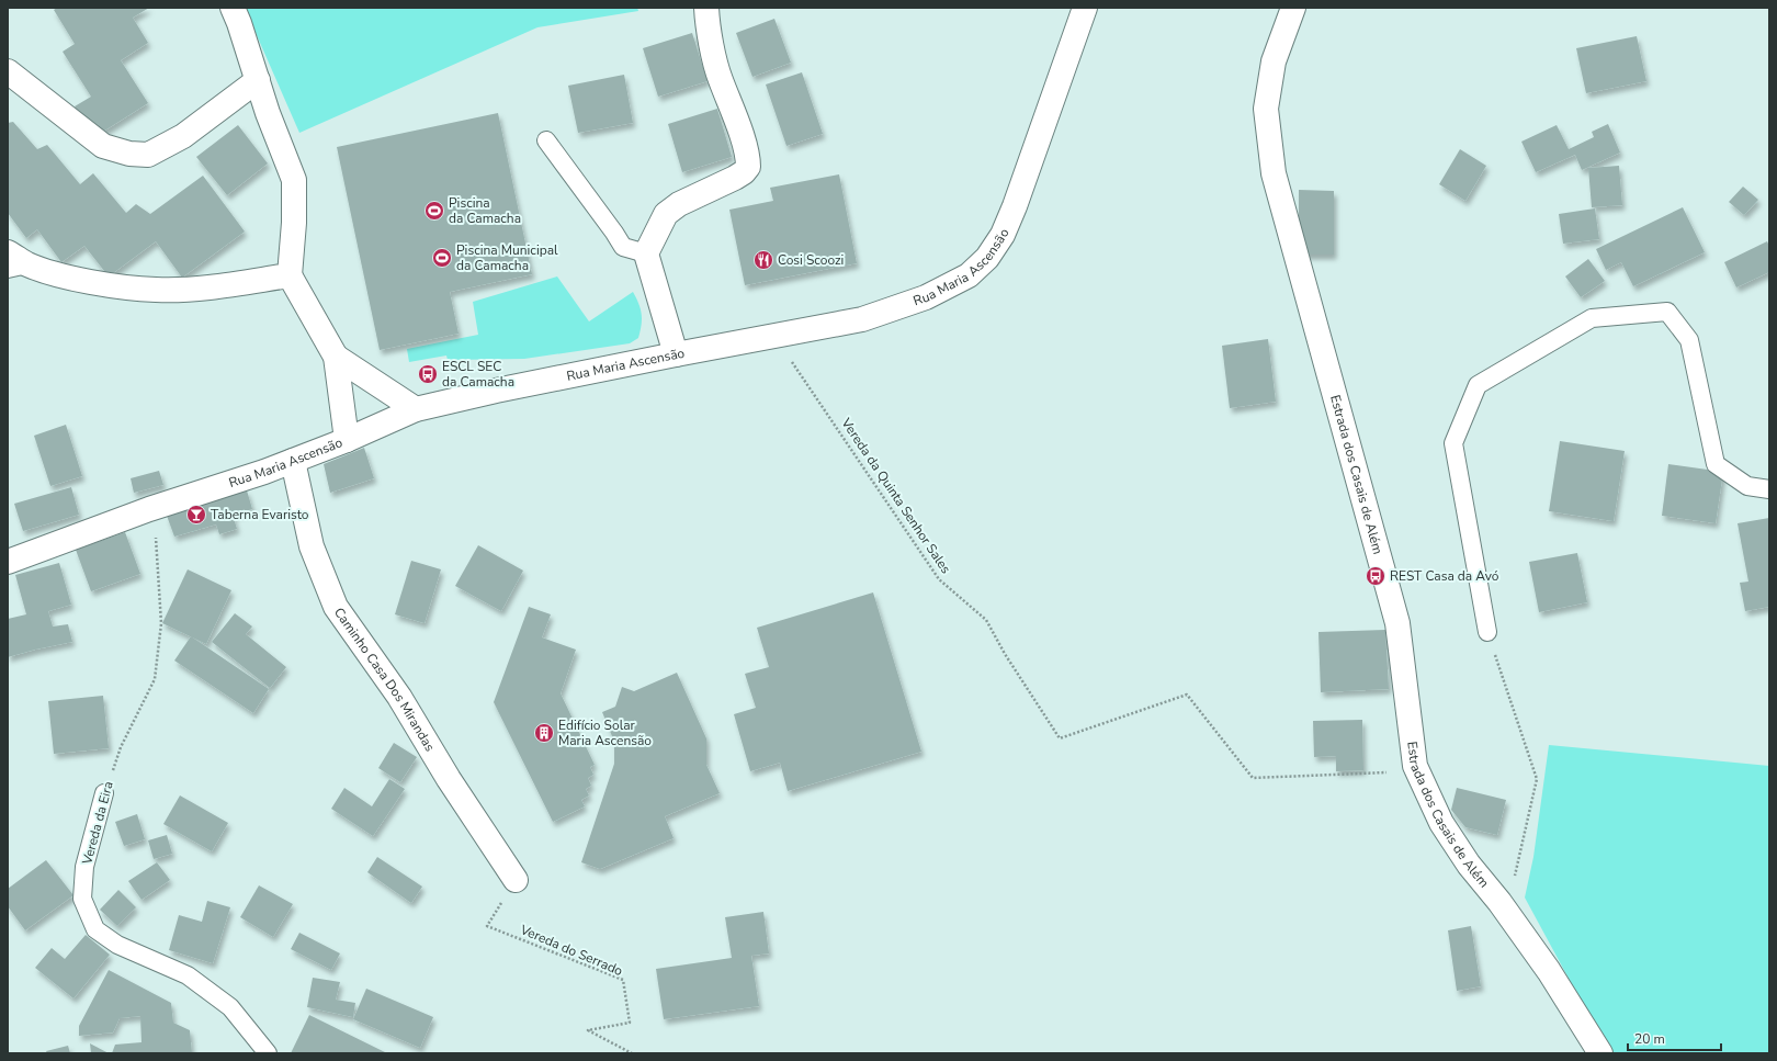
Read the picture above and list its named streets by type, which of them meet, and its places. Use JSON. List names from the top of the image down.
{
  "streets": {
    "street": ["Rua Maria Ascensão", "Estrada dos Casais de Além", "Caminho Casa Dos Mirandas"],
    "lane": ["Vereda da Eira"],
    "path": ["Vereda da Quinta Senhor Sales", "Vereda do Serrado"]
  },
  "crossings": [
    ["Rua Maria Ascensão", "Vereda da Quinta Senhor Sales"],
    ["Rua Maria Ascensão", "Caminho Casa Dos Mirandas"],
    ["Rua Maria Ascensão", "Vereda da Eira"],
    ["Estrada dos Casais de Além", "Vereda da Quinta Senhor Sales"],
    ["Caminho Casa Dos Mirandas", "Vereda do Serrado"]
  ],
  "places": {
    "sports": ["Piscina da Camacha", "Piscina Municipal da Camacha"],
    "restaurant": ["Cosi Scoozi"],
    "bus stop": ["ESCL SEC da Camacha", "REST Casa da Avó"],
    "bar": ["Taberna Evaristo"],
    "building": ["Edifício Solar Maria Ascensão"]
  },
  "scale_bar": "20 m"
}
